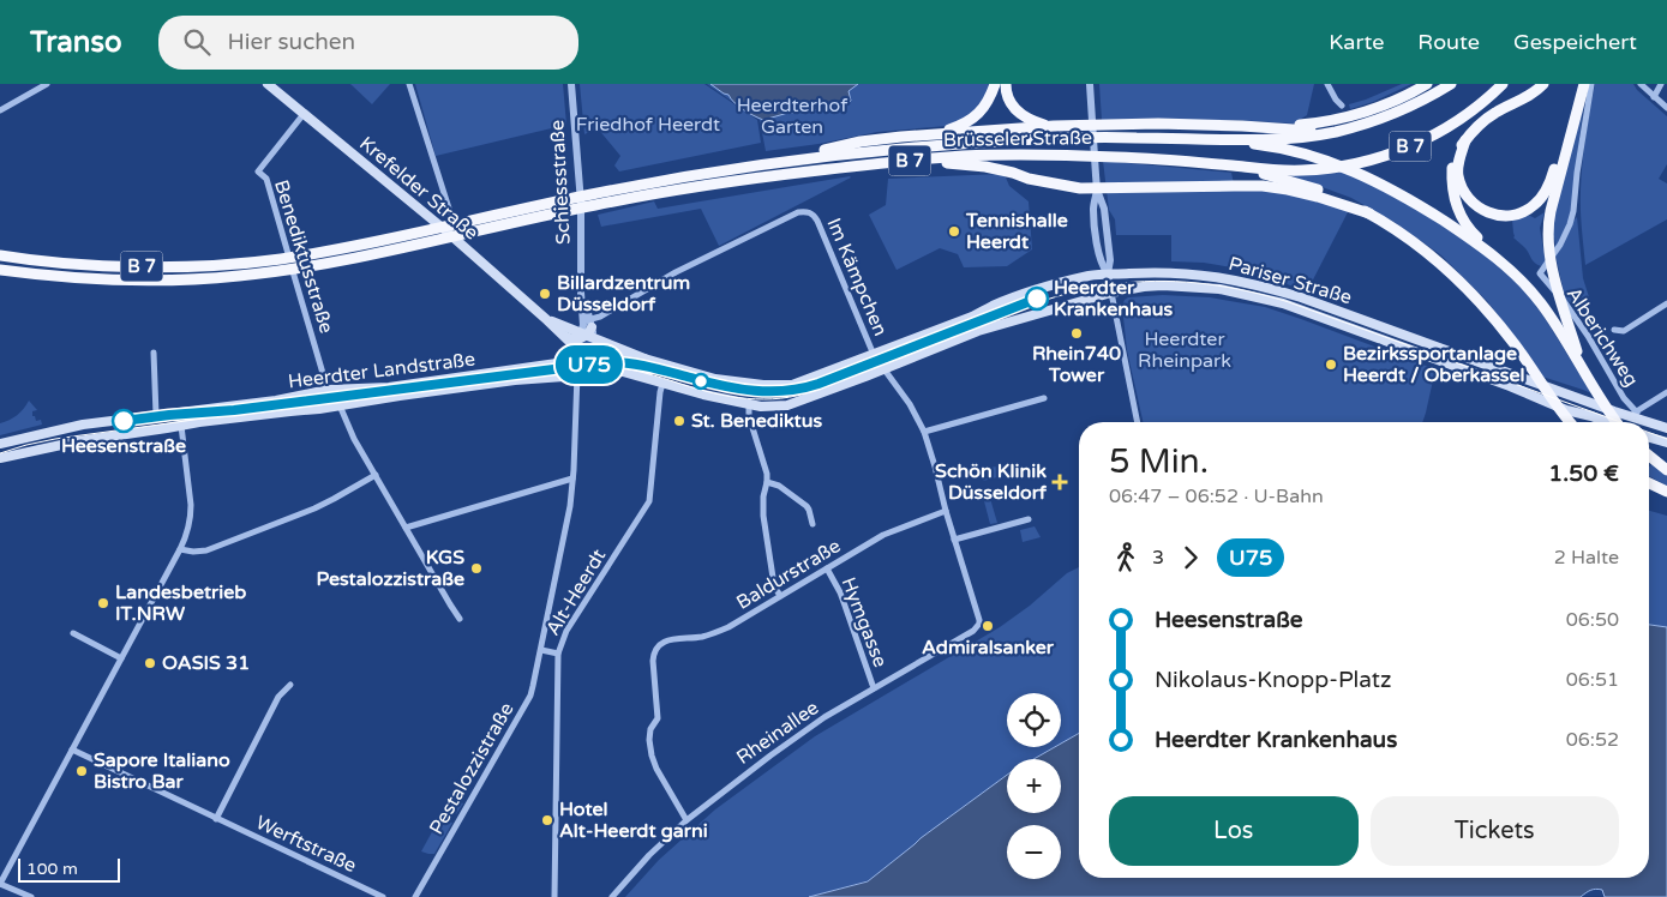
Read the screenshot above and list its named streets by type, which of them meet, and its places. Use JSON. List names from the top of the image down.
{
  "streets": {
    "highway": ["Brüsseler Straße", "B 7"],
    "main road": ["Krefelder Straße", "Pariser Straße", "Heerdter Landstraße"],
    "street": [
      "Schiessstraße",
      "Benediktusstraße",
      "Im Kämpchen",
      "Alberichweg",
      "Baldurstraße",
      "Alt-Heerdt",
      "Hymgasse",
      "Rheinallee",
      "Pestalozzistraße",
      "Werftstraße"
    ]
  },
  "crossings": [
    ["Brüsseler Straße", "B 7"],
    ["Schiessstraße", "Krefelder Straße"],
    ["Schiessstraße", "Im Kämpchen"],
    ["Krefelder Straße", "Benediktusstraße"],
    ["Krefelder Straße", "Im Kämpchen"],
    ["Benediktusstraße", "Heerdter Landstraße"],
    ["Im Kämpchen", "Pariser Straße"],
    ["Pariser Straße", "Alberichweg"],
    ["Pariser Straße", "Heerdter Landstraße"],
    ["Heerdter Landstraße", "Pestalozzistraße"],
    ["Baldurstraße", "Hymgasse"],
    ["Baldurstraße", "Rheinallee"],
    ["Hymgasse", "Rheinallee"]
  ],
  "parks": ["Heerdterhof Garten", "Friedhof Heerdt", "Heerdter Rheinpark"],
  "places": {
    "other": [
      "Tennishalle Heerdt",
      "Billardzentrum Düsseldorf",
      "Heerdter Krankenhaus",
      "Rhein740 Tower",
      "Bezirkssportanlage Heerdt / Oberkassel",
      "Heesenstraße",
      "St. Benediktus",
      "KGS Pestalozzistraße",
      "Landesbetrieb IT.NRW",
      "Admiralsanker",
      "OASIS 31",
      "Sapore Italiano Bistro Bar",
      "Hotel Alt-Heerdt garni"
    ],
    "health": ["Schön Klinik Düsseldorf"]
  },
  "lines": ["metro line U75"],
  "scale_bar": "100 m",
  "page": {
    "header": "Transo",
    "search": "Hier suchen",
    "nav": ["Karte", "Route", "Gespeichert"],
    "on_map": "U75",
    "heading": ["5 Min.", "06:47 – 06:52 · U-Bahn", "1.50 €"],
    "legs": ["3", "U75", "2 Halte"],
    "list": [
      {
        "name": "Heesenstraße",
        "value": "06:50"
      },
      {
        "name": "Nikolaus-Knopp-Platz",
        "value": "06:51"
      },
      {
        "name": "Heerdter Krankenhaus",
        "value": "06:52"
      }
    ],
    "map_buttons": ["+", "−"],
    "buttons": ["Los", "Tickets"],
    "scale": "100 m"
  }
}
